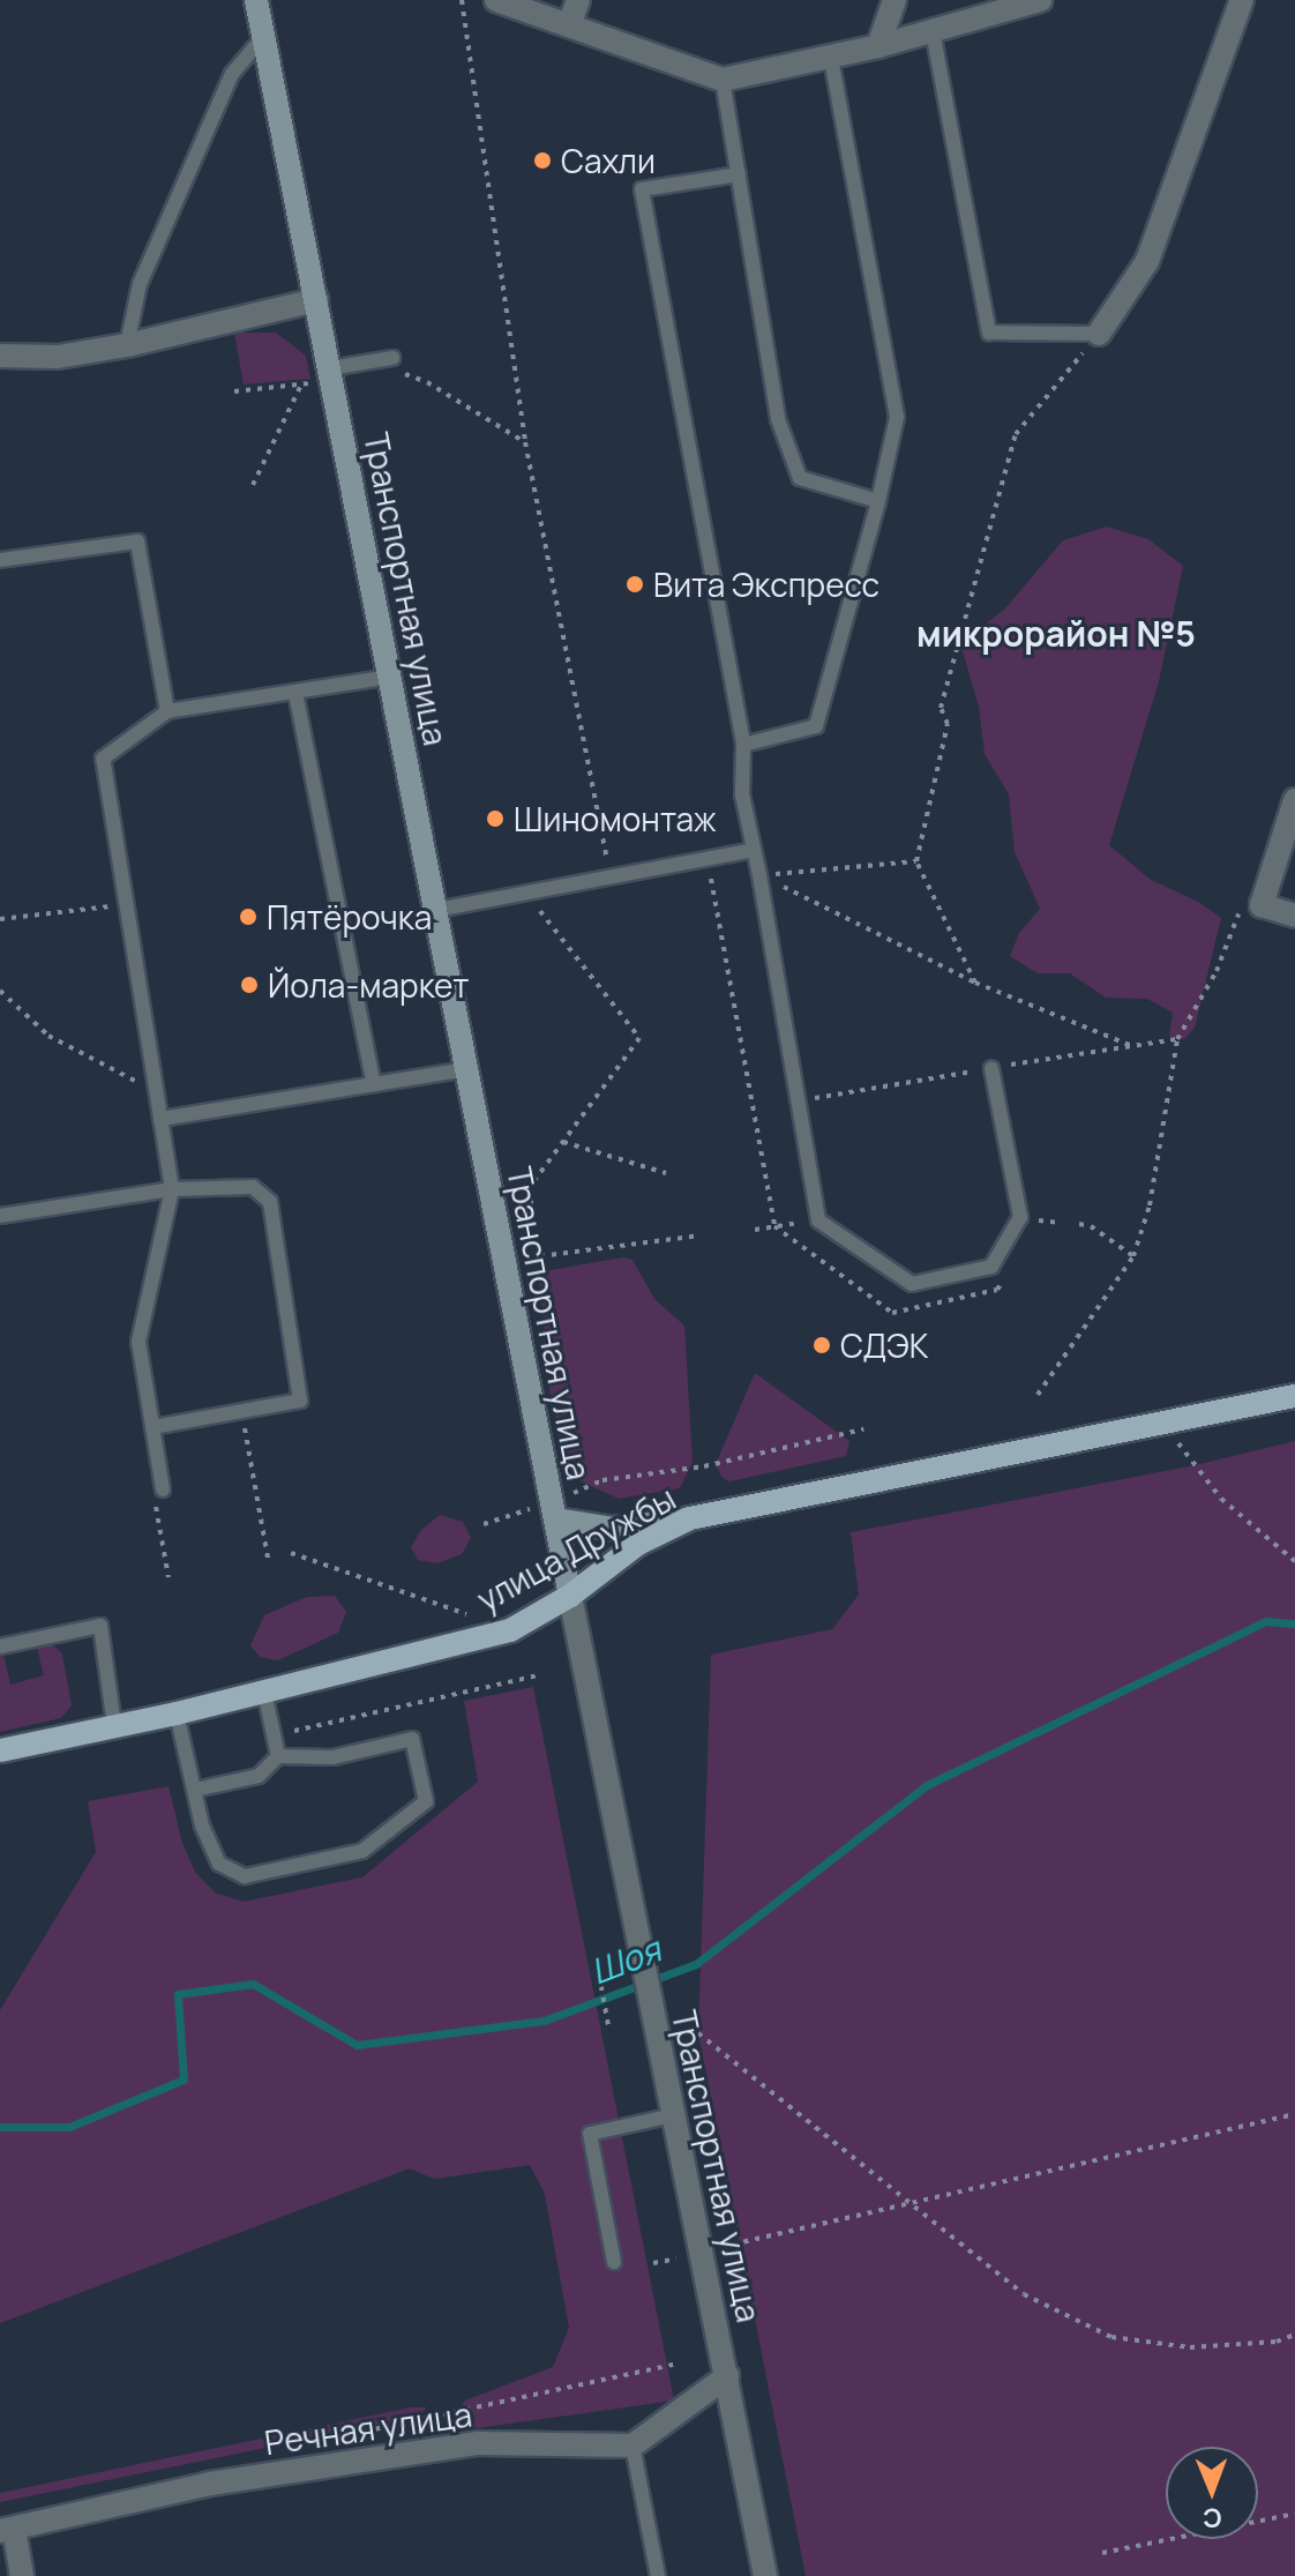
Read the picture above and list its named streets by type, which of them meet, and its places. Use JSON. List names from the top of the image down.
{
  "streets": {
    "main road": ["Транспортная улица", "улица Дружбы"],
    "street": ["Речная улица"]
  },
  "crossings": [
    ["Транспортная улица", "улица Дружбы"]
  ],
  "districts": ["микрорайон №5"],
  "water": ["Шоя"],
  "places": [
    "Сахли",
    "Вита Экспресс",
    "Шиномонтаж",
    "Пятёрочка",
    "Йола-маркет",
    "СДЭК"
  ],
  "north": "bottom"
}
